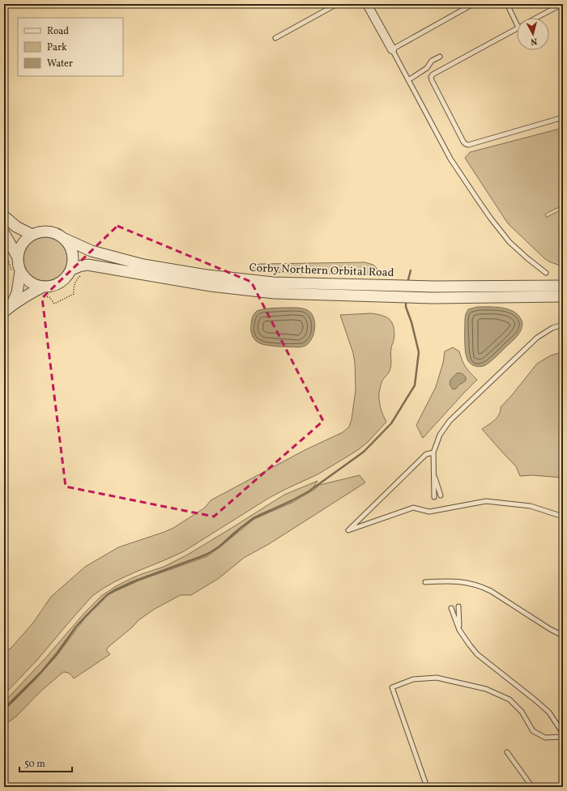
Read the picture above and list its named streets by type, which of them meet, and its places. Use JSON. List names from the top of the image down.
{
  "streets": {
    "street": ["Corby Northern Orbital Road"]
  },
  "legend": ["Road", "Park", "Water"],
  "scale_bar": "50 m",
  "north": "bottom"
}
